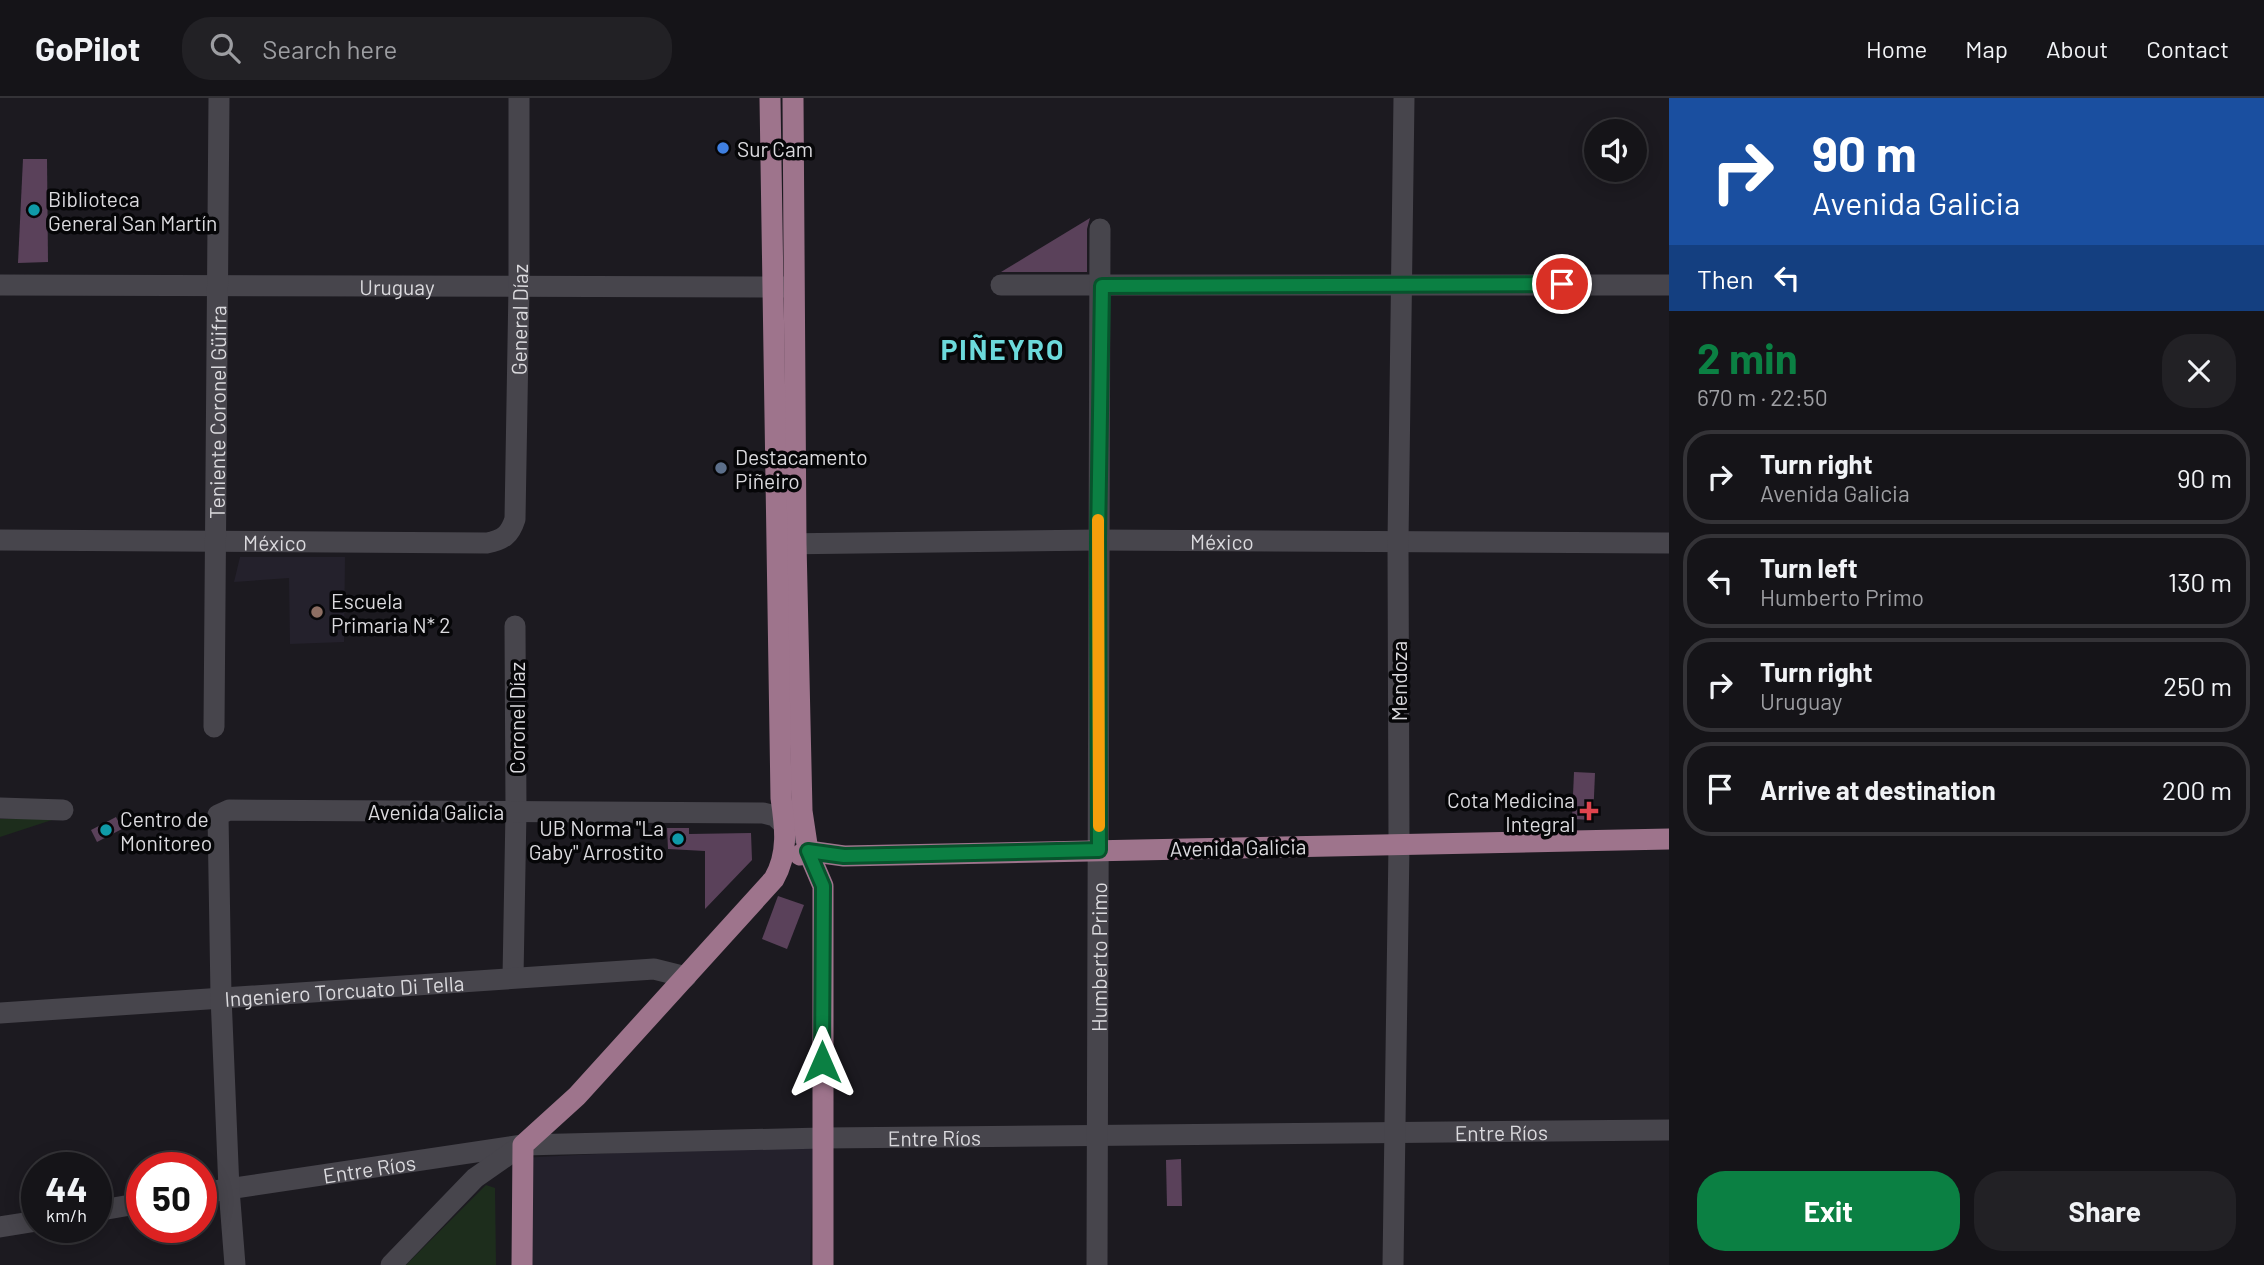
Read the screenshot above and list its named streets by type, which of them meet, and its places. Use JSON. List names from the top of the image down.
{
  "streets": {
    "main road": ["Avenida Galicia"],
    "street": [
      "Uruguay",
      "General Díaz",
      "Teniente Coronel Güifra",
      "México",
      "Mendoza",
      "Coronel Díaz",
      "Humberto Primo",
      "Ingeniero Torcuato Di Tella",
      "Entre Ríos"
    ]
  },
  "crossings": [
    ["Uruguay", "General Díaz"],
    ["Uruguay", "Teniente Coronel Güifra"],
    ["General Díaz", "México"],
    ["Teniente Coronel Güifra", "México"],
    ["México", "Mendoza"],
    ["México", "Humberto Primo"],
    ["Mendoza", "Avenida Galicia"],
    ["Mendoza", "Entre Ríos"],
    ["Coronel Díaz", "Avenida Galicia"],
    ["Coronel Díaz", "Ingeniero Torcuato Di Tella"],
    ["Avenida Galicia", "Humberto Primo"],
    ["Avenida Galicia", "Ingeniero Torcuato Di Tella"],
    ["Humberto Primo", "Entre Ríos"]
  ],
  "districts": ["PIÑEYRO"],
  "places": {
    "other": [
      "Sur Cam",
      "Biblioteca General San Martín",
      "Destacamento Piñeiro",
      "Escuela Primaria N* 2",
      "Centro de Monitoreo",
      "UB Norma \"La Gaby\" Arrostito"
    ],
    "health": ["Cota Medicina Integral"]
  },
  "page": {
    "header": "GoPilot",
    "search": "Search here",
    "nav": [
      "Home",
      "Map",
      "About",
      "Contact"
    ],
    "turn": ["90 m", "Avenida Galicia"],
    "then": "Then",
    "heading": ["2 min", "670 m · 22:50"],
    "list": [
      {
        "name": "Turn right",
        "note": "Avenida Galicia",
        "value": "90 m"
      },
      {
        "name": "Turn left",
        "note": "Humberto Primo",
        "value": "130 m"
      },
      {
        "name": "Turn right",
        "note": "Uruguay",
        "value": "250 m"
      },
      {
        "name": "Arrive at destination",
        "value": "200 m"
      }
    ],
    "speed": "44 km/h",
    "limit": "50",
    "buttons": ["Exit", "Share"]
  }
}
